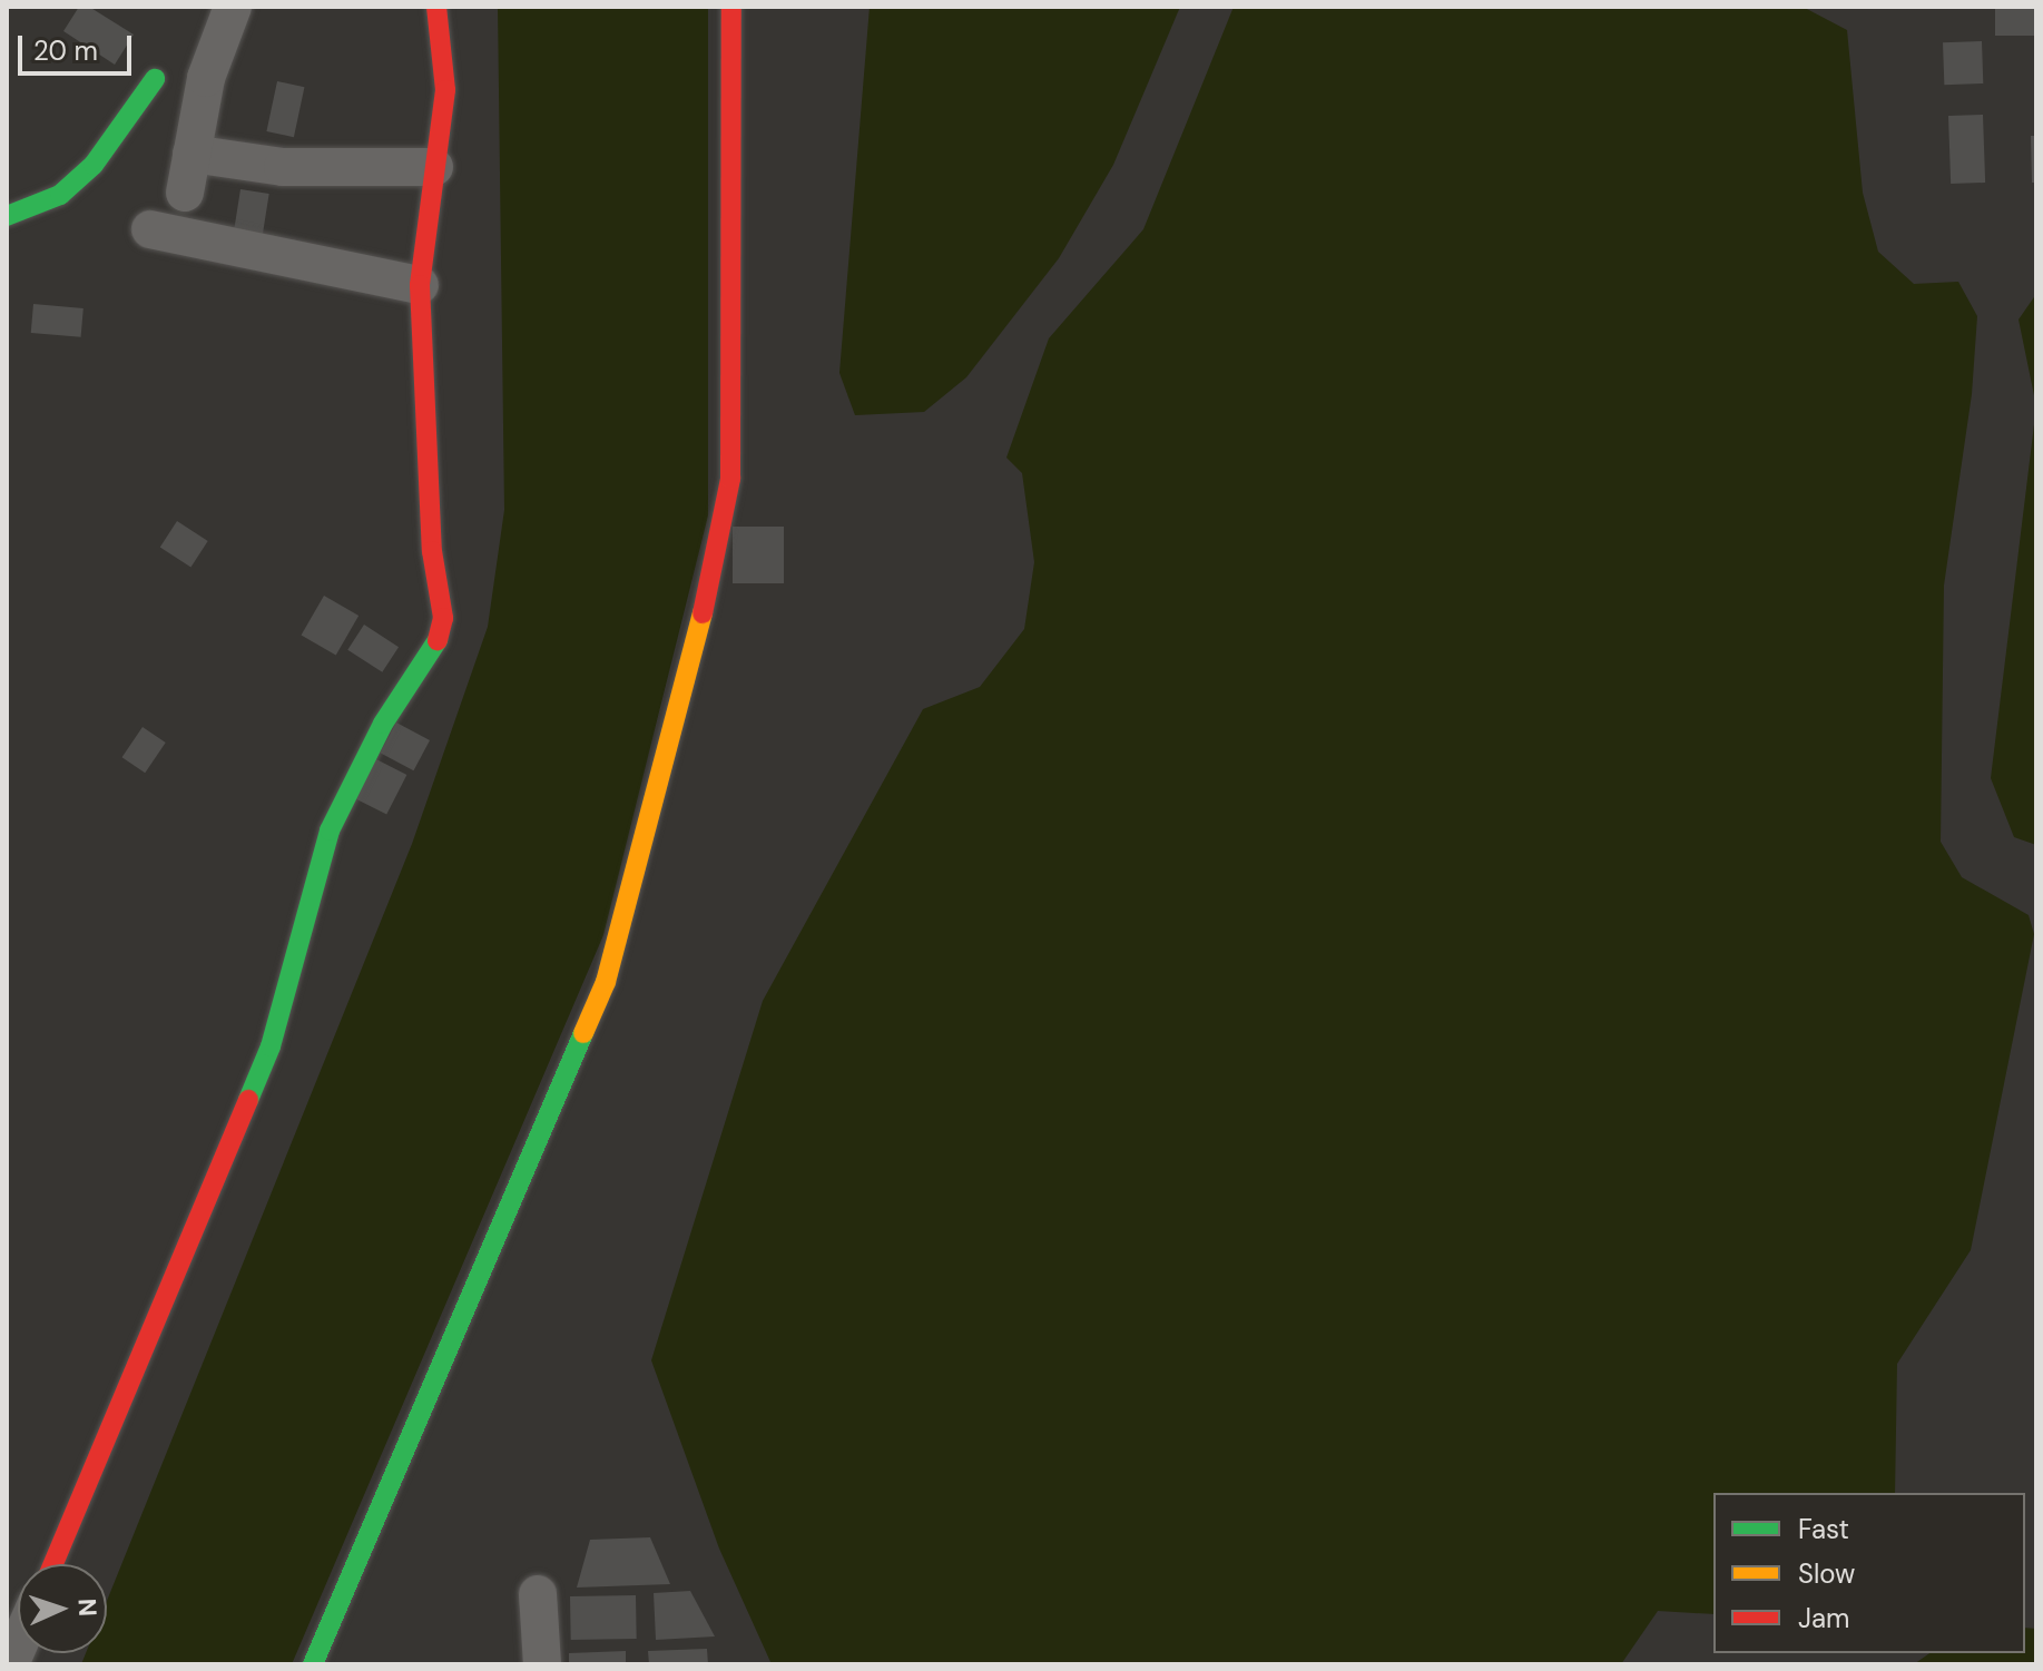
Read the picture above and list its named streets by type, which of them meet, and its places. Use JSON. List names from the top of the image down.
{
  "legend": ["Fast", "Slow", "Jam"],
  "scale_bar": "20 m",
  "north": "right"
}
